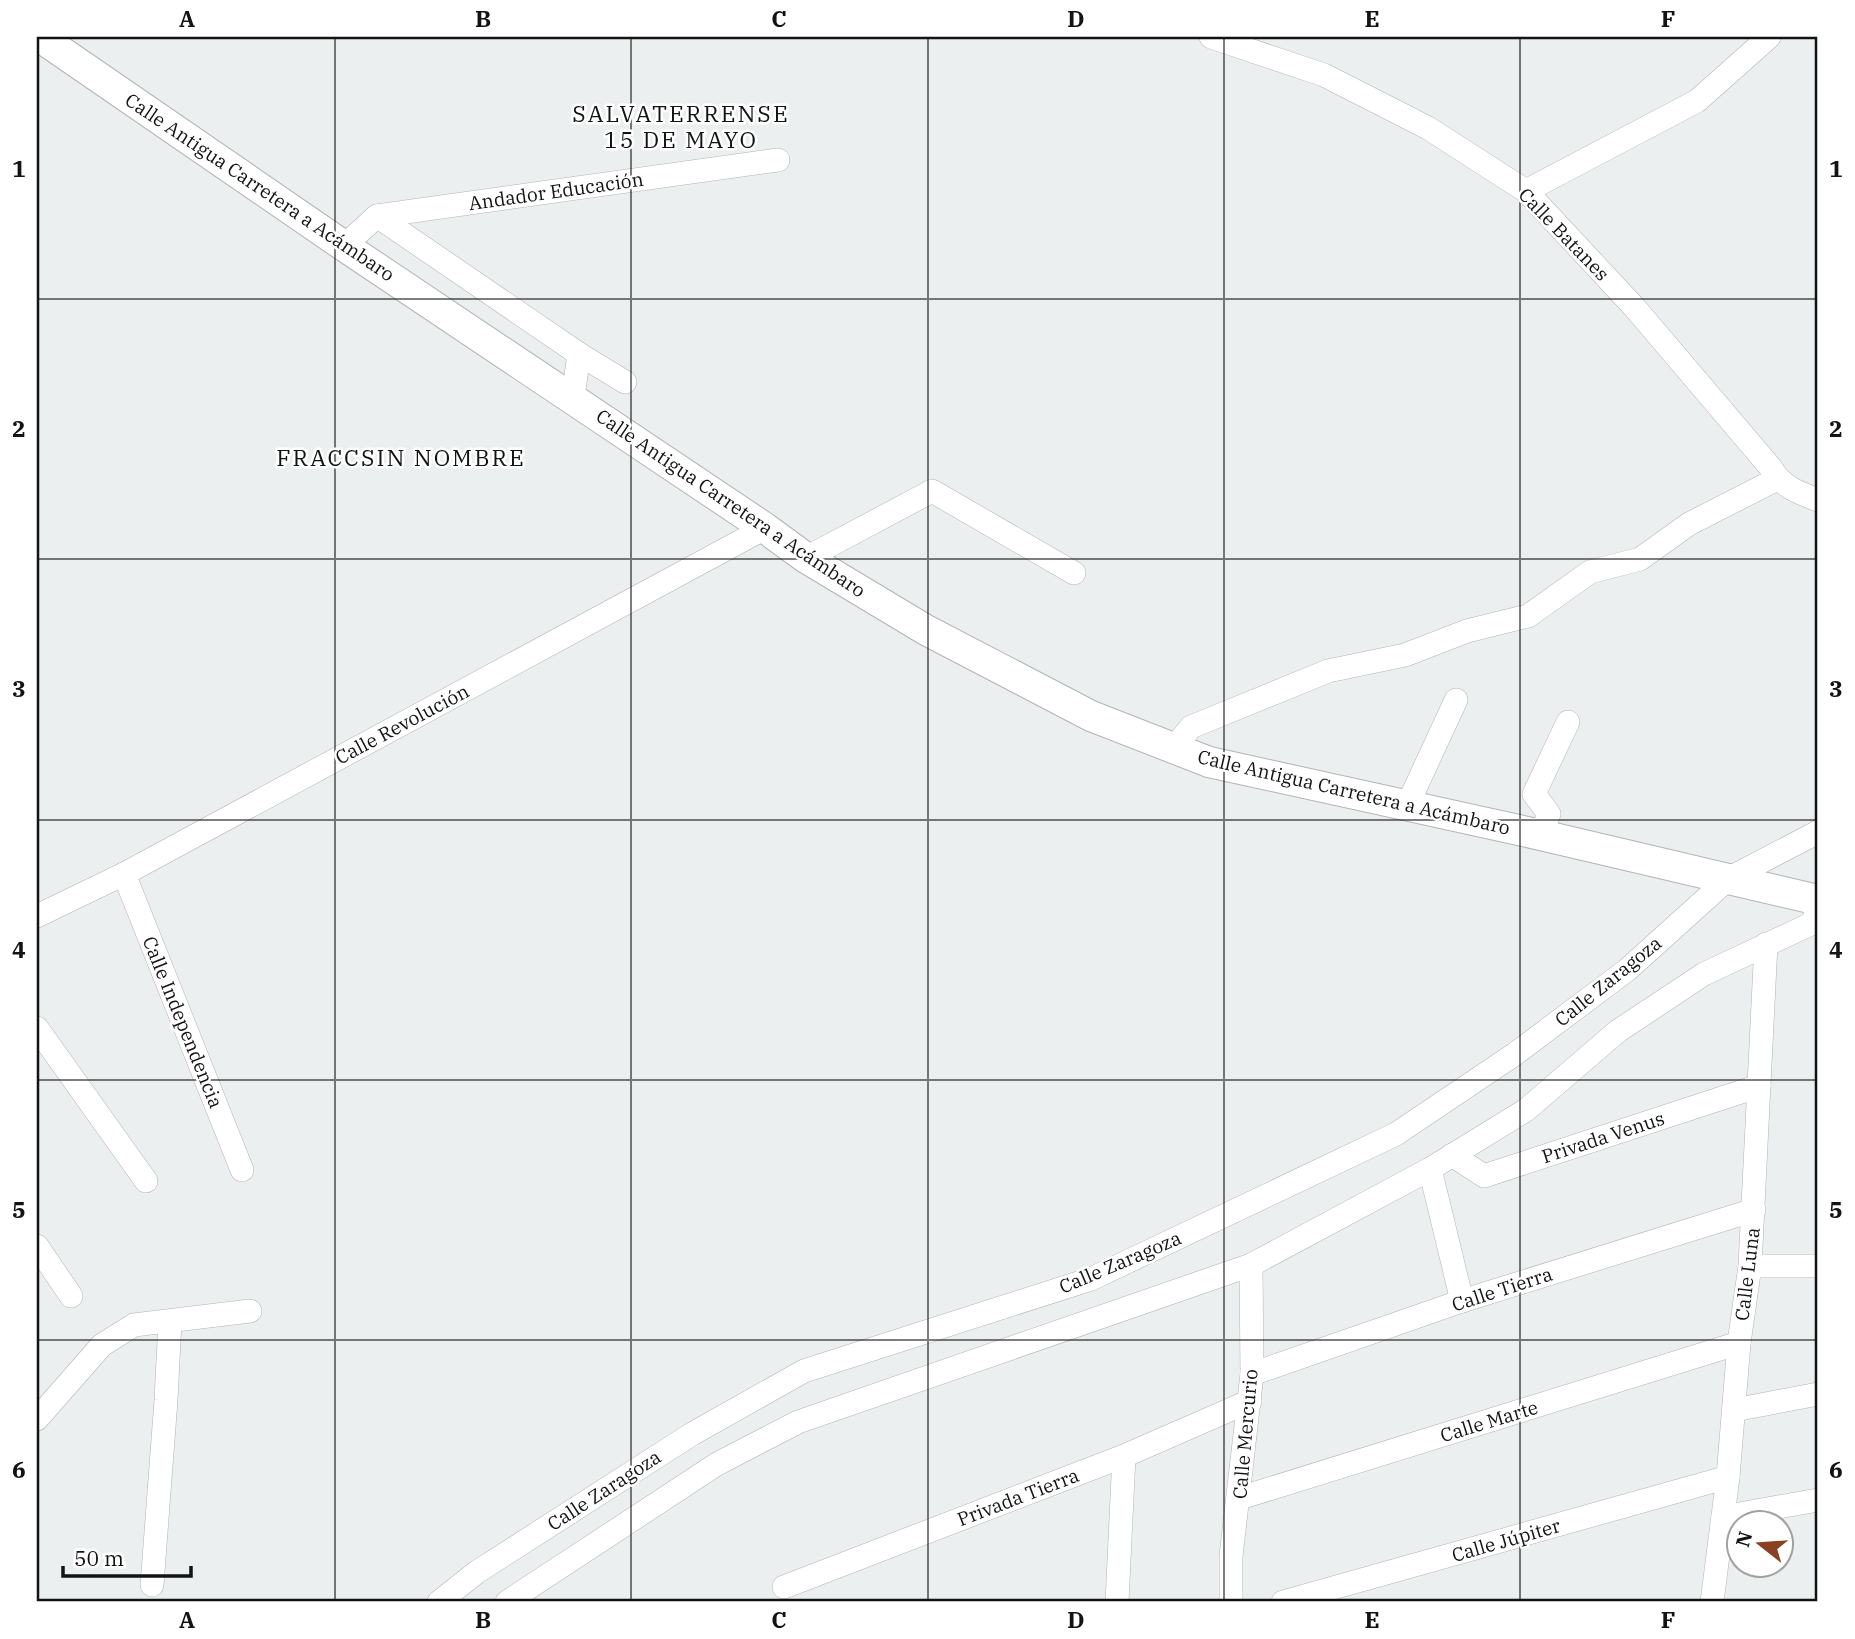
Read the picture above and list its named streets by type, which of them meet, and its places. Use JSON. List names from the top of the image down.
{
  "streets": {
    "main road": ["Calle Antigua Carretera a Acámbaro"],
    "street": [
      "Andador Educación",
      "Calle Batanes",
      "Calle Revolución",
      "Calle Zaragoza",
      "Calle Independencia",
      "Privada Venus",
      "Calle Luna",
      "Calle Tierra",
      "Calle Marte",
      "Calle Mercurio",
      "Privada Tierra",
      "Calle Júpiter"
    ]
  },
  "crossings": [
    ["Calle Antigua Carretera a Acámbaro", "Calle Revolución"],
    ["Calle Antigua Carretera a Acámbaro", "Calle Zaragoza"],
    ["Calle Revolución", "Calle Independencia"],
    ["Privada Venus", "Calle Luna"],
    ["Calle Luna", "Calle Tierra"],
    ["Calle Luna", "Calle Marte"],
    ["Calle Luna", "Calle Júpiter"],
    ["Calle Tierra", "Calle Mercurio"],
    ["Calle Marte", "Calle Mercurio"],
    ["Calle Mercurio", "Privada Tierra"]
  ],
  "districts": ["SALVATERRENSE 15 DE MAYO", "FRACCSIN NOMBRE"],
  "scale_bar": "50 m",
  "north": "left",
  "grid": {
    "columns": [
      "A",
      "B",
      "C",
      "D",
      "E",
      "F"
    ],
    "rows": [
      "1",
      "2",
      "3",
      "4",
      "5",
      "6"
    ]
  }
}
